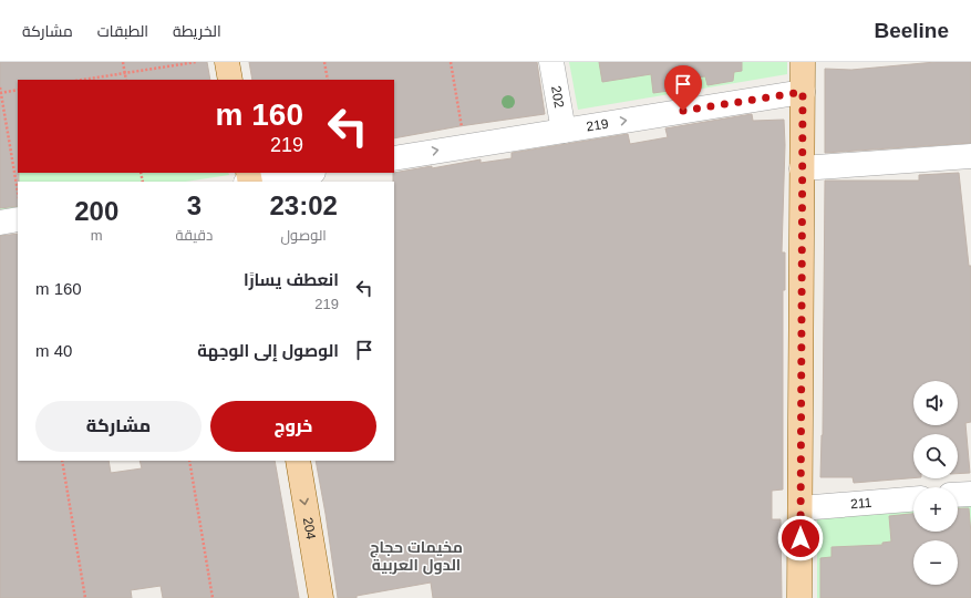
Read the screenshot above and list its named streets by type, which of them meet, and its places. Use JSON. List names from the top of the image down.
{
  "streets": {
    "main road": ["204"],
    "street": ["202", "219", "211"]
  },
  "crossings": [
    ["202", "219"]
  ],
  "one_way": ["219", "204"],
  "districts": ["مخيمات حجاج الدول العربية"],
  "page": {
    "header": "Beeline",
    "nav": ["الخريطة", "الطبقات", "مشاركة"],
    "turn": ["160 m", "219"],
    "eta": [
      "23:02",
      "الوصول",
      "3",
      "دقيقة",
      "200",
      "m"
    ],
    "list": [
      {
        "name": "انعطف يسارًا",
        "note": "219",
        "value": "160 m"
      },
      {
        "name": "الوصول إلى الوجهة",
        "value": "40 m"
      }
    ],
    "map_buttons": ["+", "−"],
    "buttons": ["خروج", "مشاركة"]
  }
}
